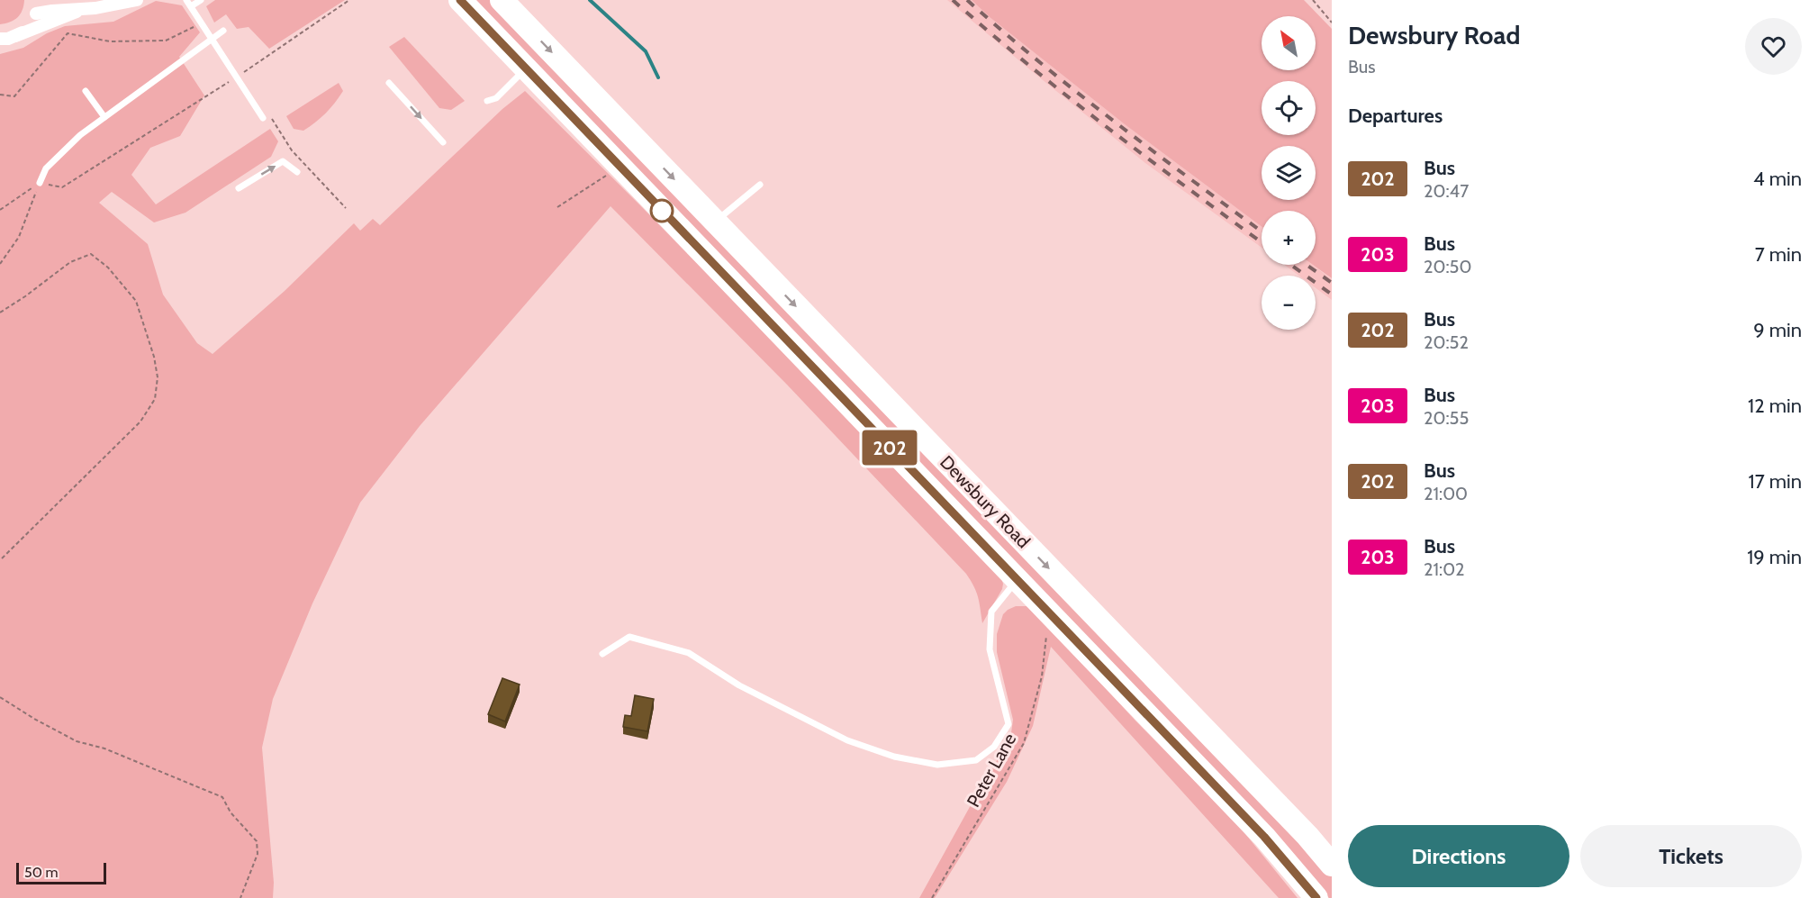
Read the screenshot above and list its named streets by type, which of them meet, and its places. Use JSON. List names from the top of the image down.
{
  "streets": {
    "highway": ["Dewsbury Road"],
    "path": ["Peter Lane"]
  },
  "crossings": [
    ["Dewsbury Road", "Peter Lane"]
  ],
  "lines": ["bus line 202"],
  "scale_bar": "50 m",
  "north": "top left",
  "page": {
    "on_map": "202",
    "heading": [
      ["Dewsbury Road", "Bus"],
      "Departures"
    ],
    "map_buttons": ["+", "−"],
    "list": [
      {
        "mark": "202",
        "name": "Bus",
        "note": "20:47",
        "value": "4 min"
      },
      {
        "mark": "203",
        "name": "Bus",
        "note": "20:50",
        "value": "7 min"
      },
      {
        "mark": "202",
        "name": "Bus",
        "note": "20:52",
        "value": "9 min"
      },
      {
        "mark": "203",
        "name": "Bus",
        "note": "20:55",
        "value": "12 min"
      },
      {
        "mark": "202",
        "name": "Bus",
        "note": "21:00",
        "value": "17 min"
      },
      {
        "mark": "203",
        "name": "Bus",
        "note": "21:02",
        "value": "19 min"
      }
    ],
    "buttons": ["Directions", "Tickets"],
    "scale": "50 m"
  }
}
